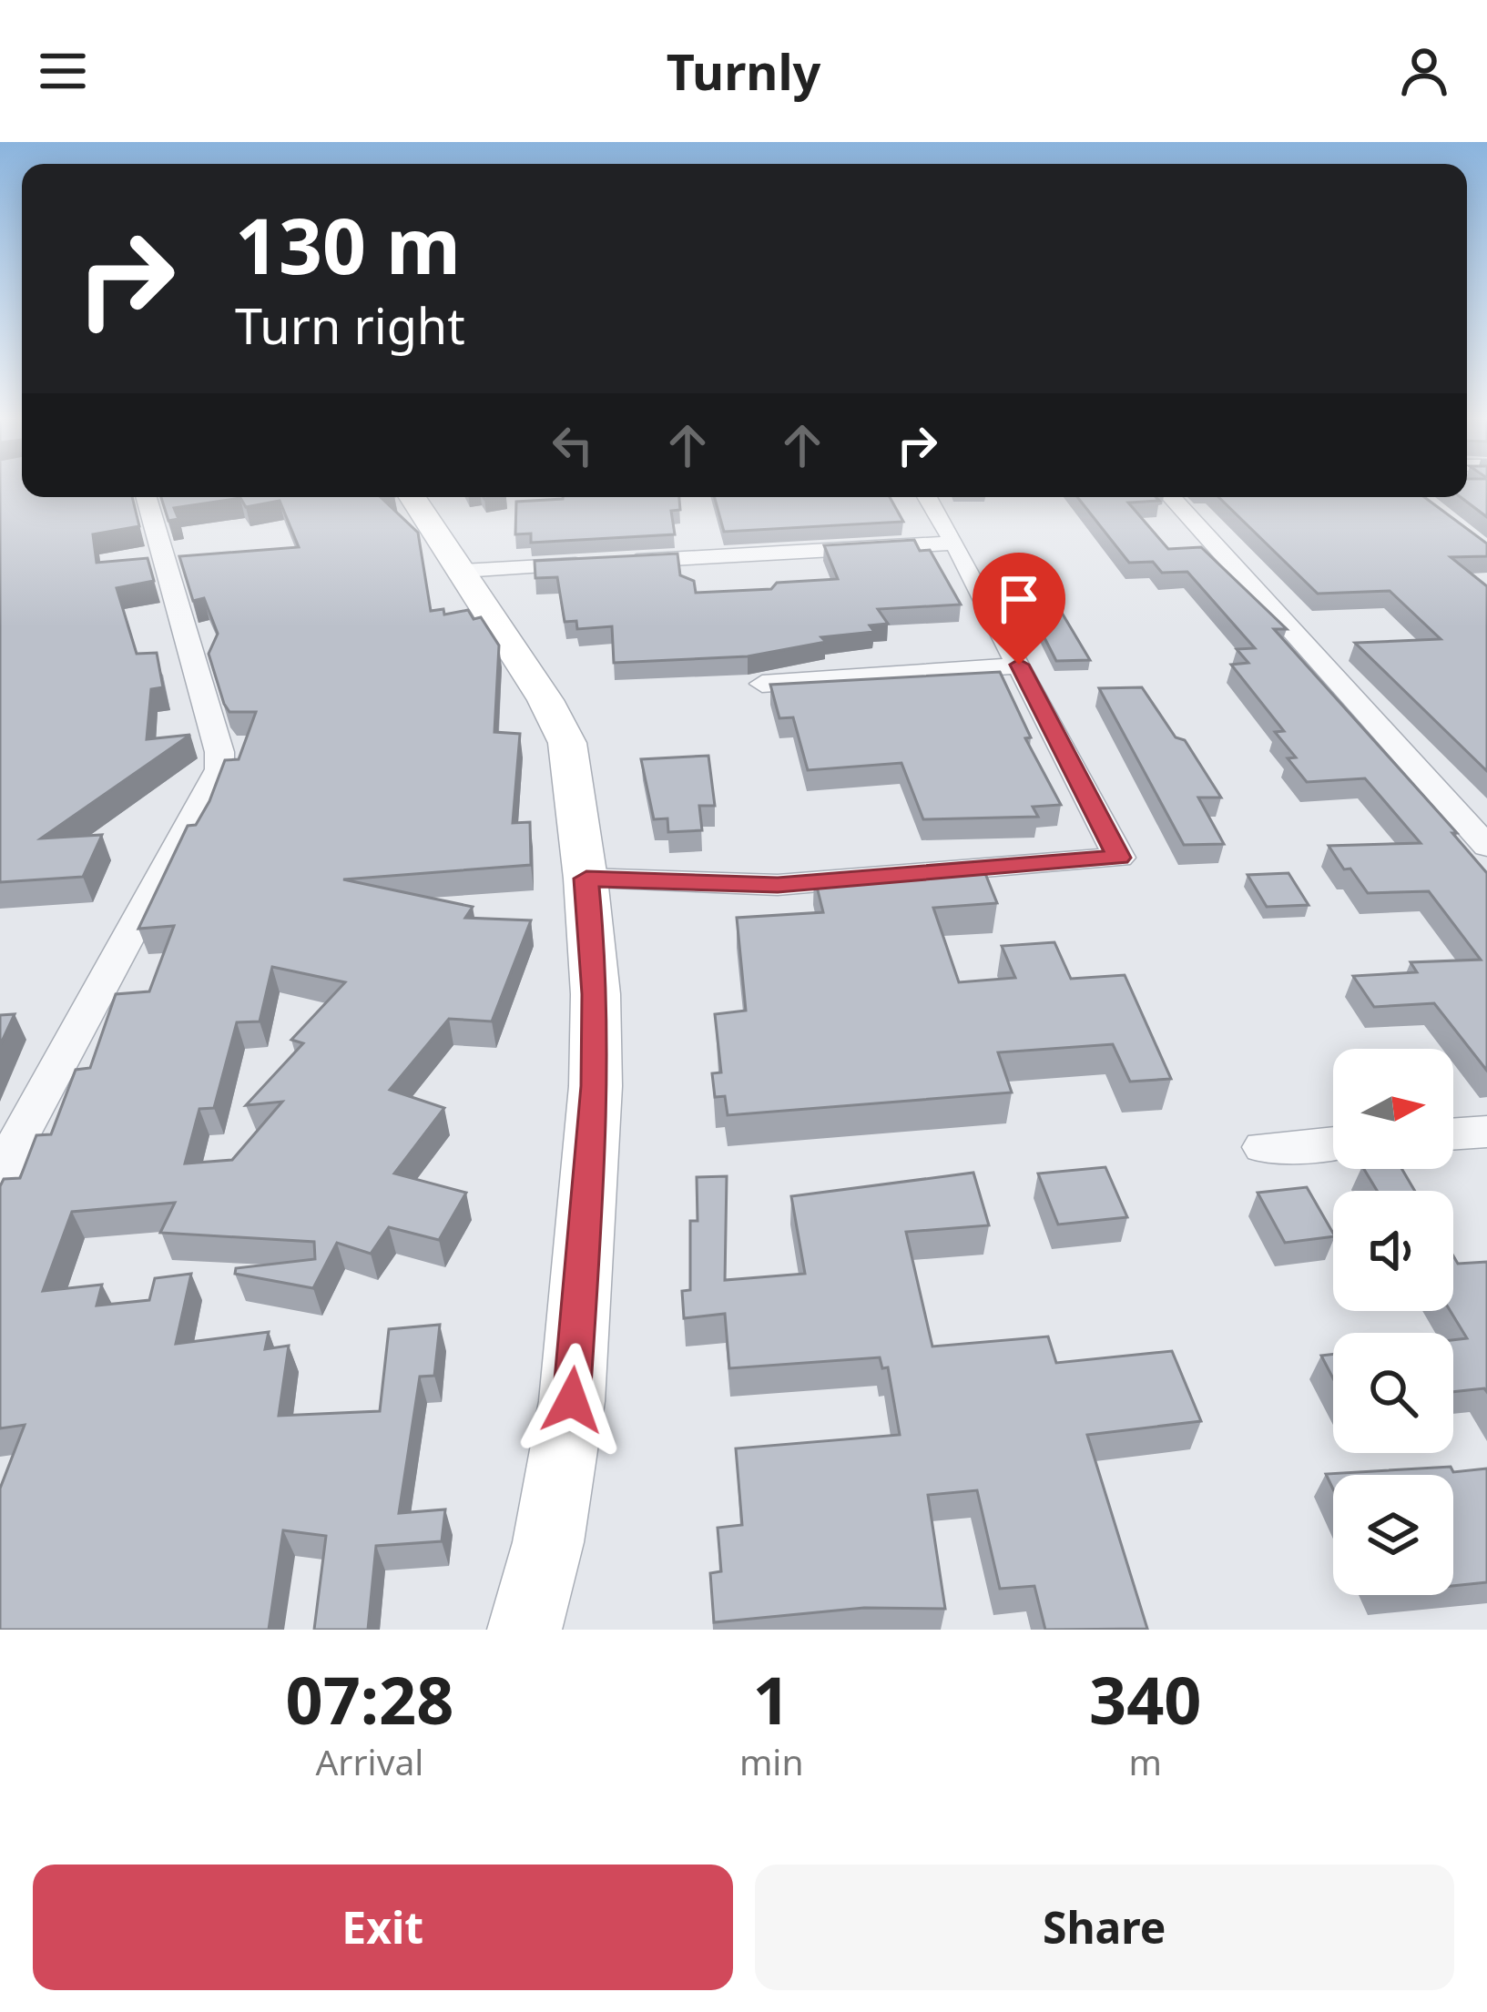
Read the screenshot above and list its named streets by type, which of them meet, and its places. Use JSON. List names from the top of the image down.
{
  "north": "right",
  "page": {
    "header": "Turnly",
    "turn": ["130 m", "Turn right"],
    "eta": [
      "07:28",
      "Arrival",
      "1",
      "min",
      "340",
      "m"
    ],
    "buttons": ["Exit", "Share"]
  }
}
